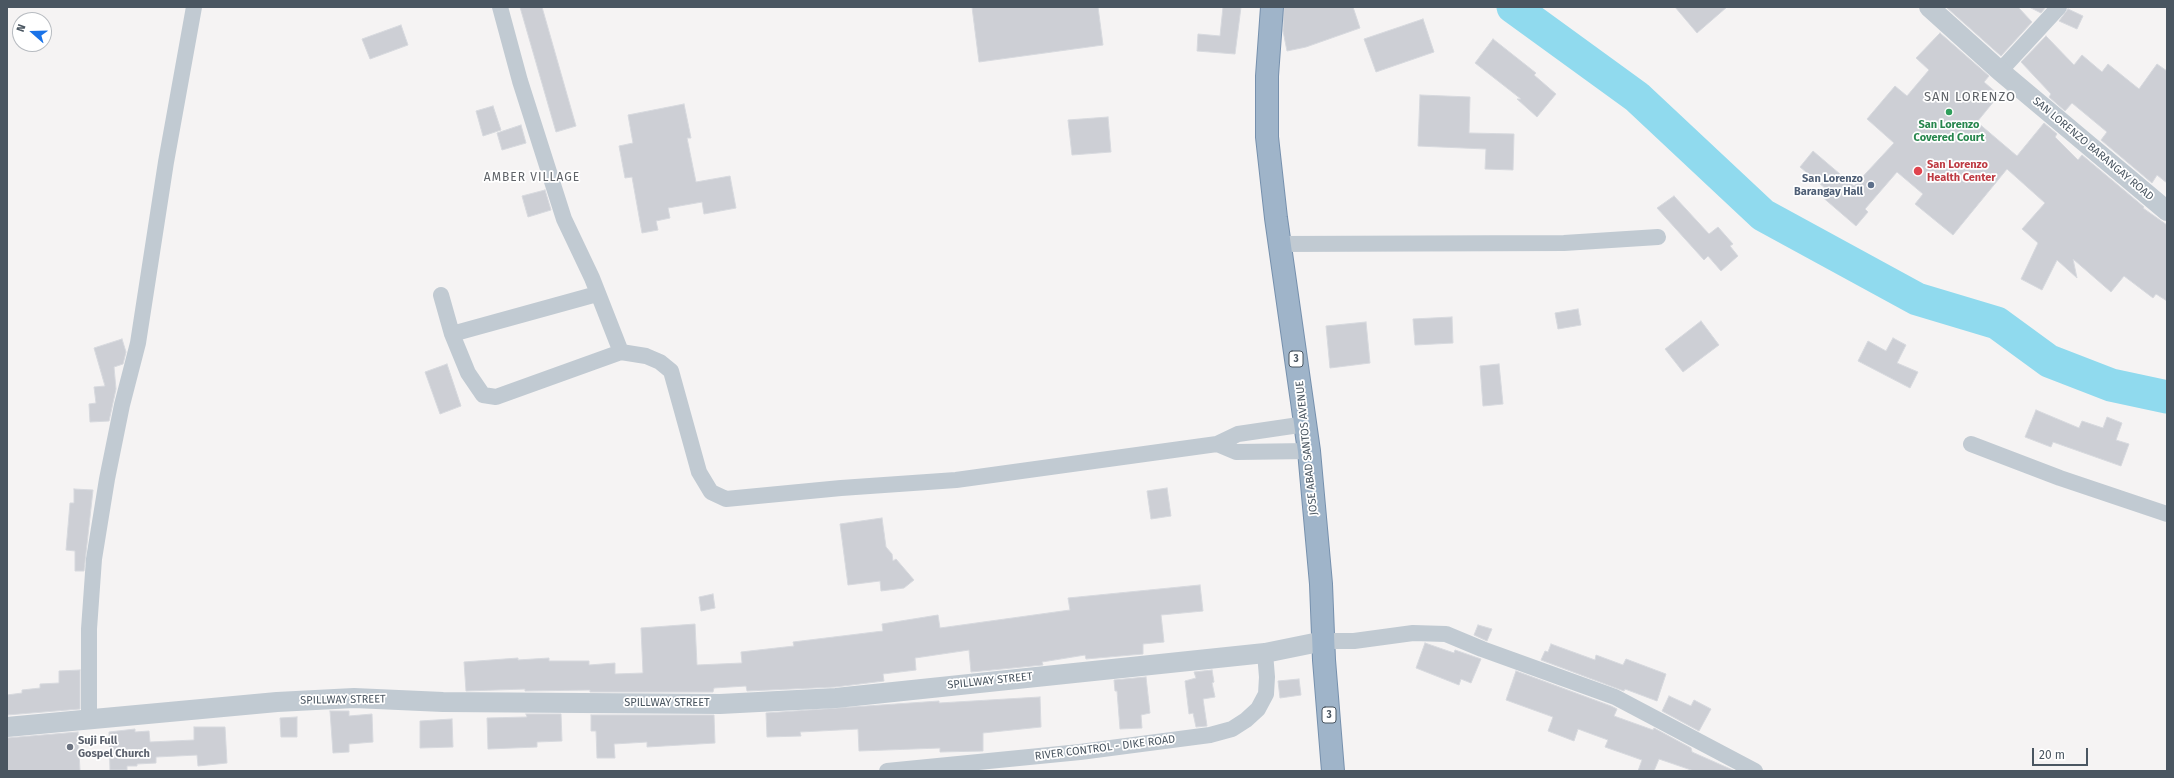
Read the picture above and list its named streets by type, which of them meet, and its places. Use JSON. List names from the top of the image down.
{
  "streets": {
    "highway": ["3", "JOSE ABAD SANTOS AVENUE"],
    "street": ["SAN LORENZO BARANGAY ROAD", "SPILLWAY STREET", "RIVER CONTROL - DIKE ROAD"]
  },
  "crossings": [
    ["JOSE ABAD SANTOS AVENUE", "SPILLWAY STREET"],
    ["SPILLWAY STREET", "RIVER CONTROL - DIKE ROAD"]
  ],
  "districts": ["SAN LORENZO", "AMBER VILLAGE"],
  "places": [
    "San Lorenzo Covered Court",
    "San Lorenzo Health Center",
    "San Lorenzo Barangay Hall",
    "Suji Full Gospel Church"
  ],
  "scale_bar": "20 m",
  "north": "left"
}
